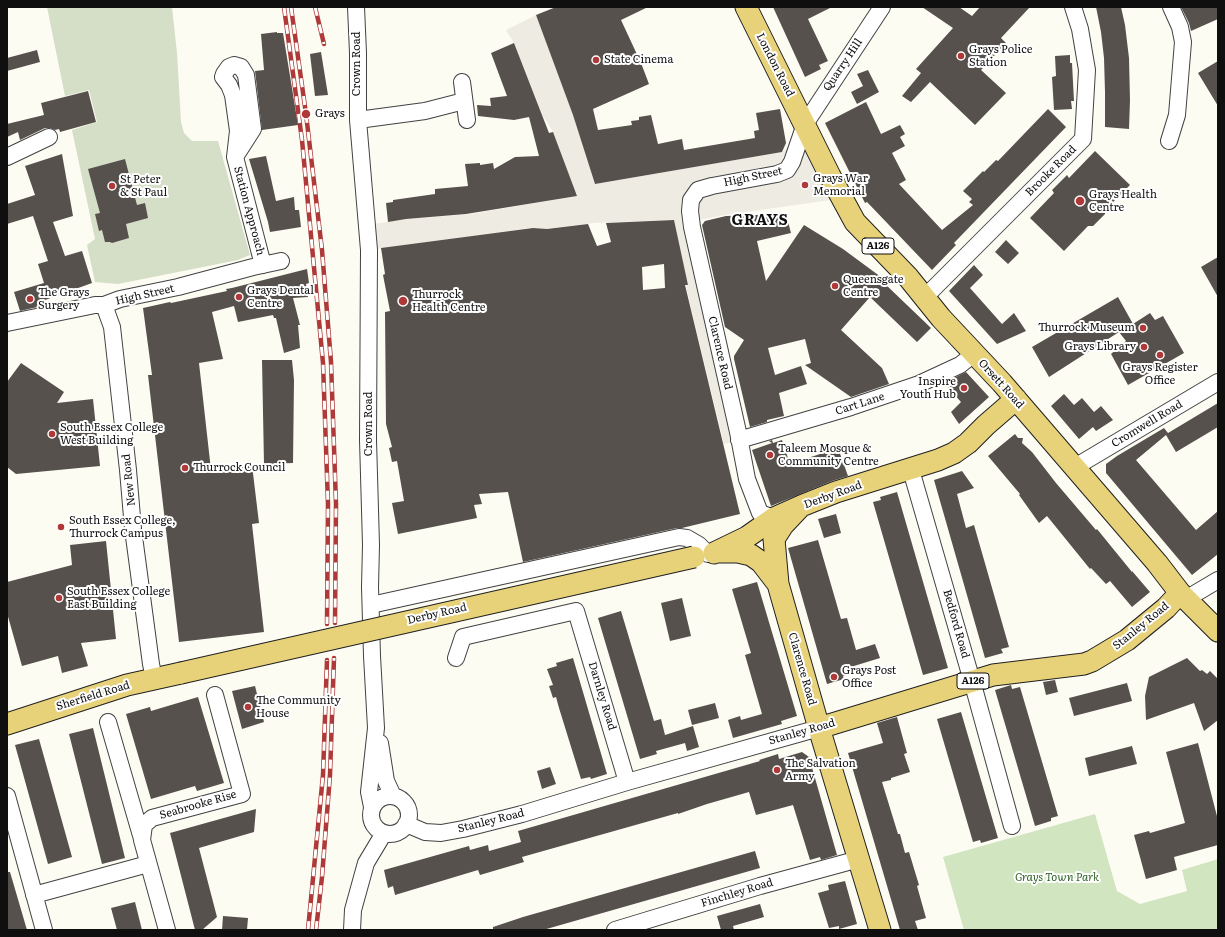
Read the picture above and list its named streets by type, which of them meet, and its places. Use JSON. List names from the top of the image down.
{
  "streets": {
    "main road": [
      "London Road",
      "A126",
      "Clarence Road",
      "Orsett Road",
      "Derby Road",
      "Stanley Road",
      "Sherfield Road"
    ],
    "street": [
      "Crown Road",
      "Quarry Hill",
      "Brooke Road",
      "High Street",
      "Station Approach",
      "Cart Lane",
      "Cromwell Road",
      "New Road",
      "Bedford Road",
      "Darnley Road",
      "Seabrooke Rise",
      "Finchley Road"
    ]
  },
  "crossings": [
    ["Crown Road", "Stanley Road"],
    ["London Road", "Quarry Hill"],
    ["London Road", "High Street"],
    ["London Road", "Orsett Road"],
    ["Quarry Hill", "High Street"],
    ["Quarry Hill", "Orsett Road"],
    ["Brooke Road", "Orsett Road"],
    ["High Street", "Station Approach"],
    ["High Street", "Clarence Road"],
    ["High Street", "Orsett Road"],
    ["High Street", "New Road"],
    ["Clarence Road", "Cart Lane"],
    ["Clarence Road", "Derby Road"],
    ["Clarence Road", "Stanley Road"],
    ["Clarence Road", "Finchley Road"],
    ["Orsett Road", "Cart Lane"],
    ["Orsett Road", "Cromwell Road"],
    ["Orsett Road", "Derby Road"],
    ["Orsett Road", "Stanley Road"],
    ["New Road", "Sherfield Road"],
    ["Derby Road", "Bedford Road"],
    ["Derby Road", "Sherfield Road"],
    ["Bedford Road", "Stanley Road"],
    ["Stanley Road", "Darnley Road"]
  ],
  "districts": ["GRAYS"],
  "parks": ["Grays Town Park"],
  "places": [
    "Grays Police Station",
    "State Cinema",
    "Grays",
    "Grays War Memorial",
    "St Peter & St Paul",
    "Grays Health Centre",
    "Queensgate Centre",
    "Grays Dental Centre",
    "The Grays Surgery",
    "Thurrock Health Centre",
    "Thurrock Museum",
    "Grays Library",
    "Grays Register Office",
    "Inspire Youth Hub",
    "South Essex College West Building",
    "Taleem Mosque & Community Centre",
    "Thurrock Council",
    "South Essex College, Thurrock Campus",
    "South Essex College East Building",
    "Grays Post Office",
    "The Community House",
    "The Salvation Army"
  ]
}
